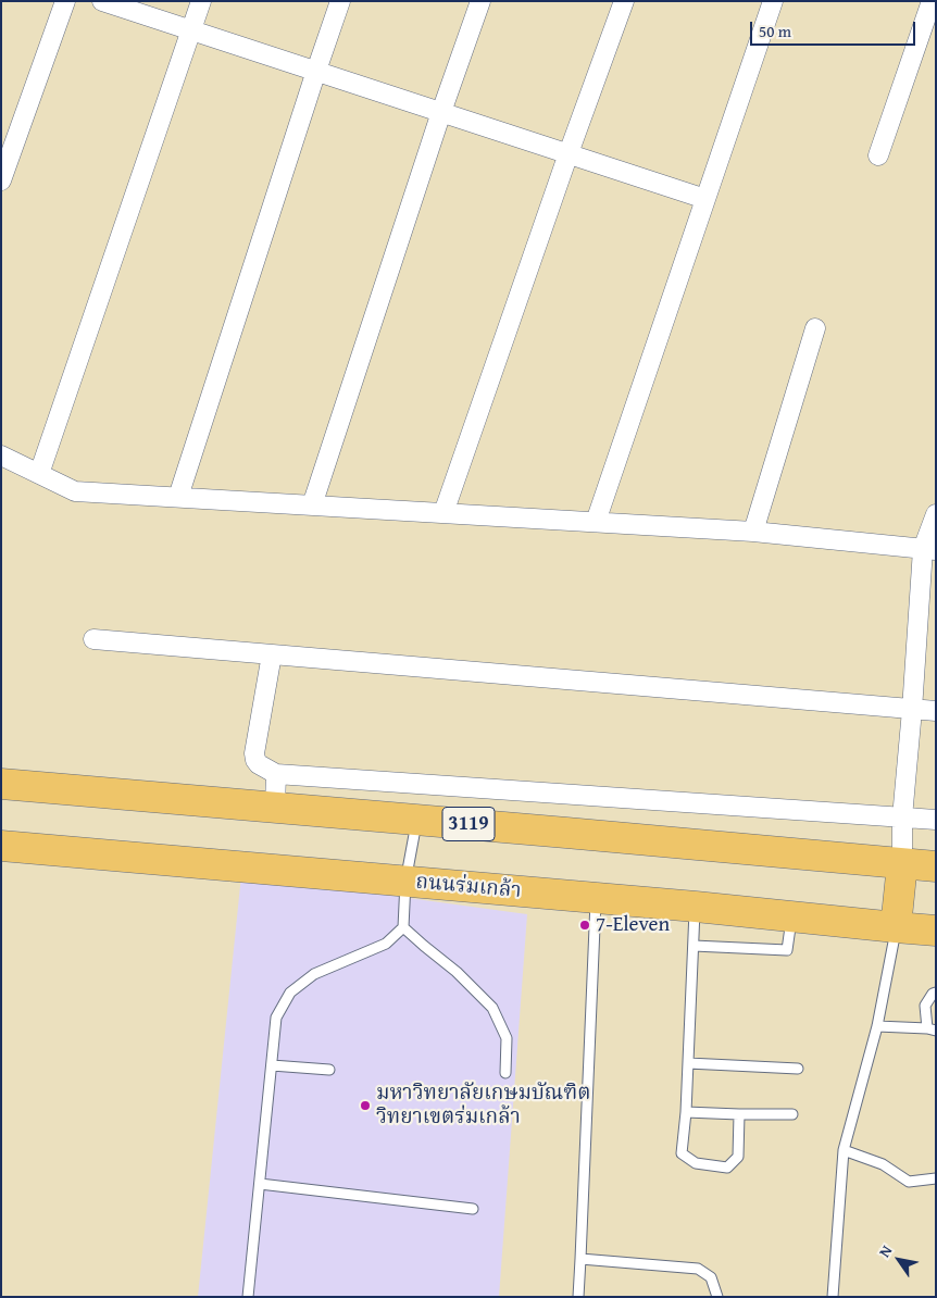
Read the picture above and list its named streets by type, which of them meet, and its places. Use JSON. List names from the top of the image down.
{
  "streets": {
    "main road": ["3119", "ถนนร่มเกล้า"]
  },
  "places": ["7-Eleven", "มหาวิทยาลัยเกษมบัณฑิต วิทยาเขตร่มเกล้า"],
  "scale_bar": "50 m",
  "north": "top left"
}
